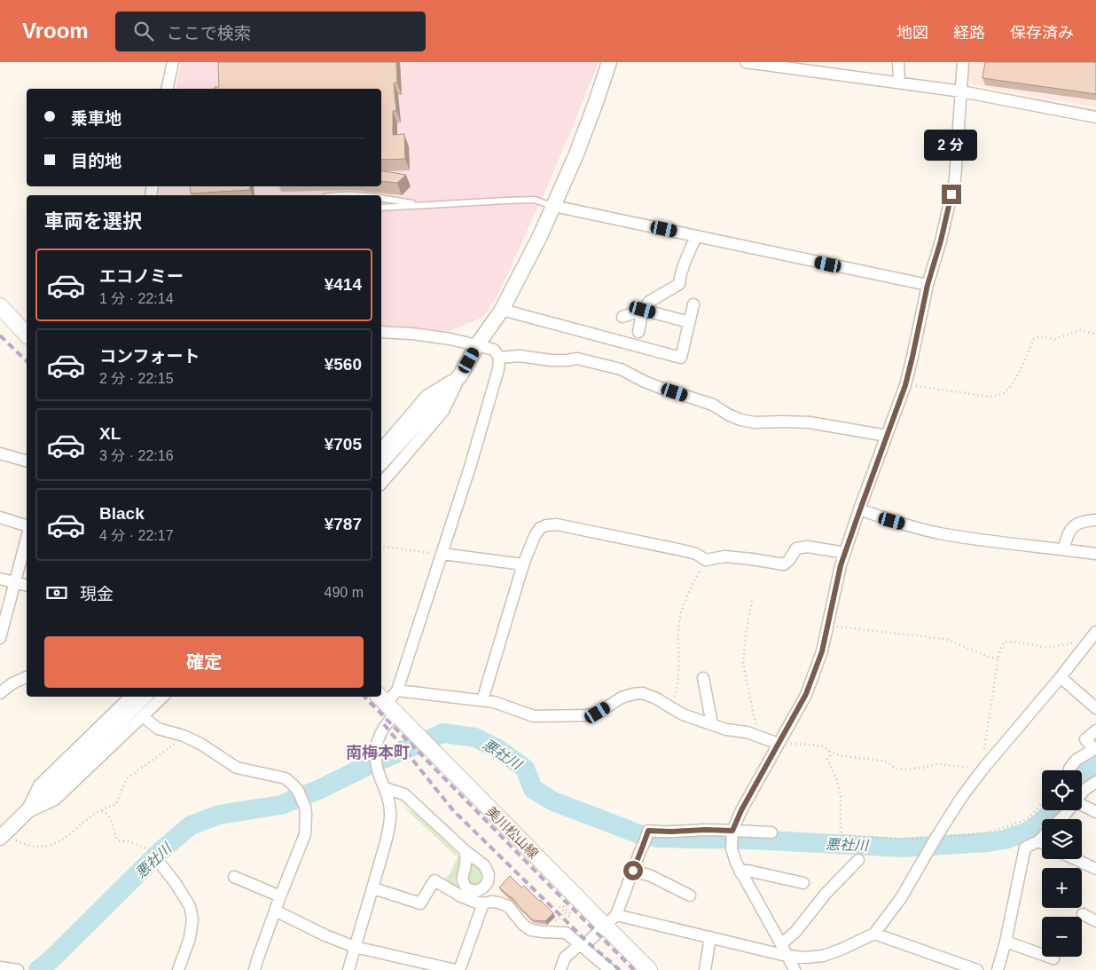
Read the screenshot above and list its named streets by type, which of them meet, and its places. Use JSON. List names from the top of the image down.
{
  "streets": {
    "main road": ["美川松山線"]
  },
  "districts": ["南梅本町"],
  "water": ["悪社川"],
  "page": {
    "header": "Vroom",
    "search": "ここで検索",
    "nav": ["地図", "経路", "保存済み"],
    "banner": ["乗車地", "目的地"],
    "bubble": "2 分",
    "heading": "車両を選択",
    "list": [
      {
        "name": "エコノミー",
        "note": "1 分 · 22:14",
        "value": "¥414"
      },
      {
        "name": "コンフォート",
        "note": "2 分 · 22:15",
        "value": "¥560"
      },
      {
        "name": "XL",
        "note": "3 分 · 22:16",
        "value": "¥705"
      },
      {
        "name": "Black",
        "note": "4 分 · 22:17",
        "value": "¥787"
      }
    ],
    "pay": ["現金", "490 m"],
    "buttons": "確定",
    "map_buttons": ["+", "−"]
  }
}
